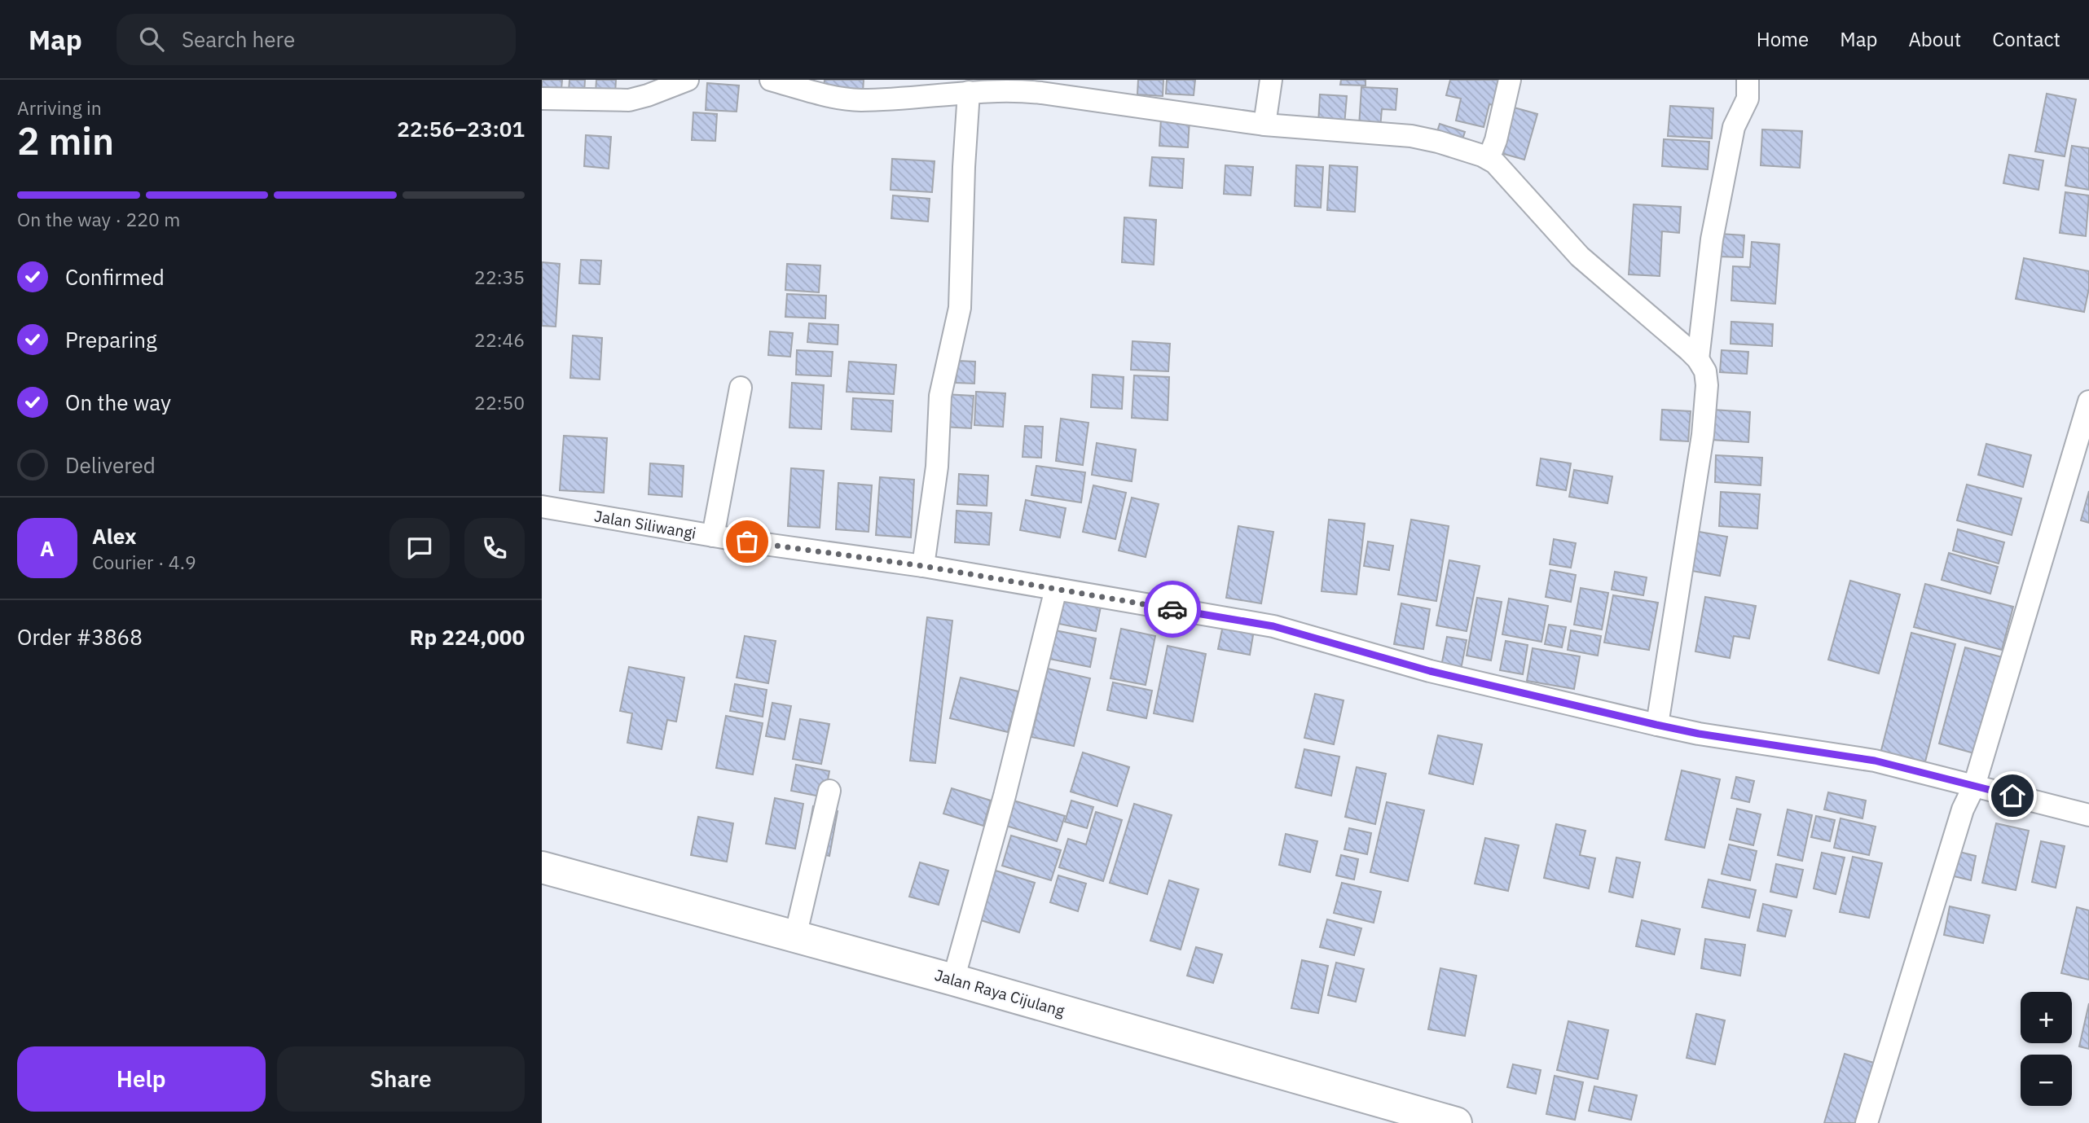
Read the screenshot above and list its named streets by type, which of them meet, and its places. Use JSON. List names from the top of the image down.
{
  "streets": {
    "highway": ["Jalan Raya Cijulang"],
    "street": ["Jalan Siliwangi"]
  },
  "page": {
    "header": "Map",
    "search": "Search here",
    "nav": [
      "Home",
      "Map",
      "About",
      "Contact"
    ],
    "heading": ["2 min", "Arriving in", "22:56–23:01"],
    "panel": [
      "Alex",
      "Courier · 4.9",
      "Order #3868",
      "Rp 224,000"
    ],
    "bar": "On the way · 220 m",
    "list": [
      ["Confirmed", "22:35"],
      ["Preparing", "22:46"],
      ["On the way", "22:50"],
      "Delivered"
    ],
    "round": "A",
    "map_buttons": ["+", "−"],
    "buttons": ["Help", "Share"]
  }
}
